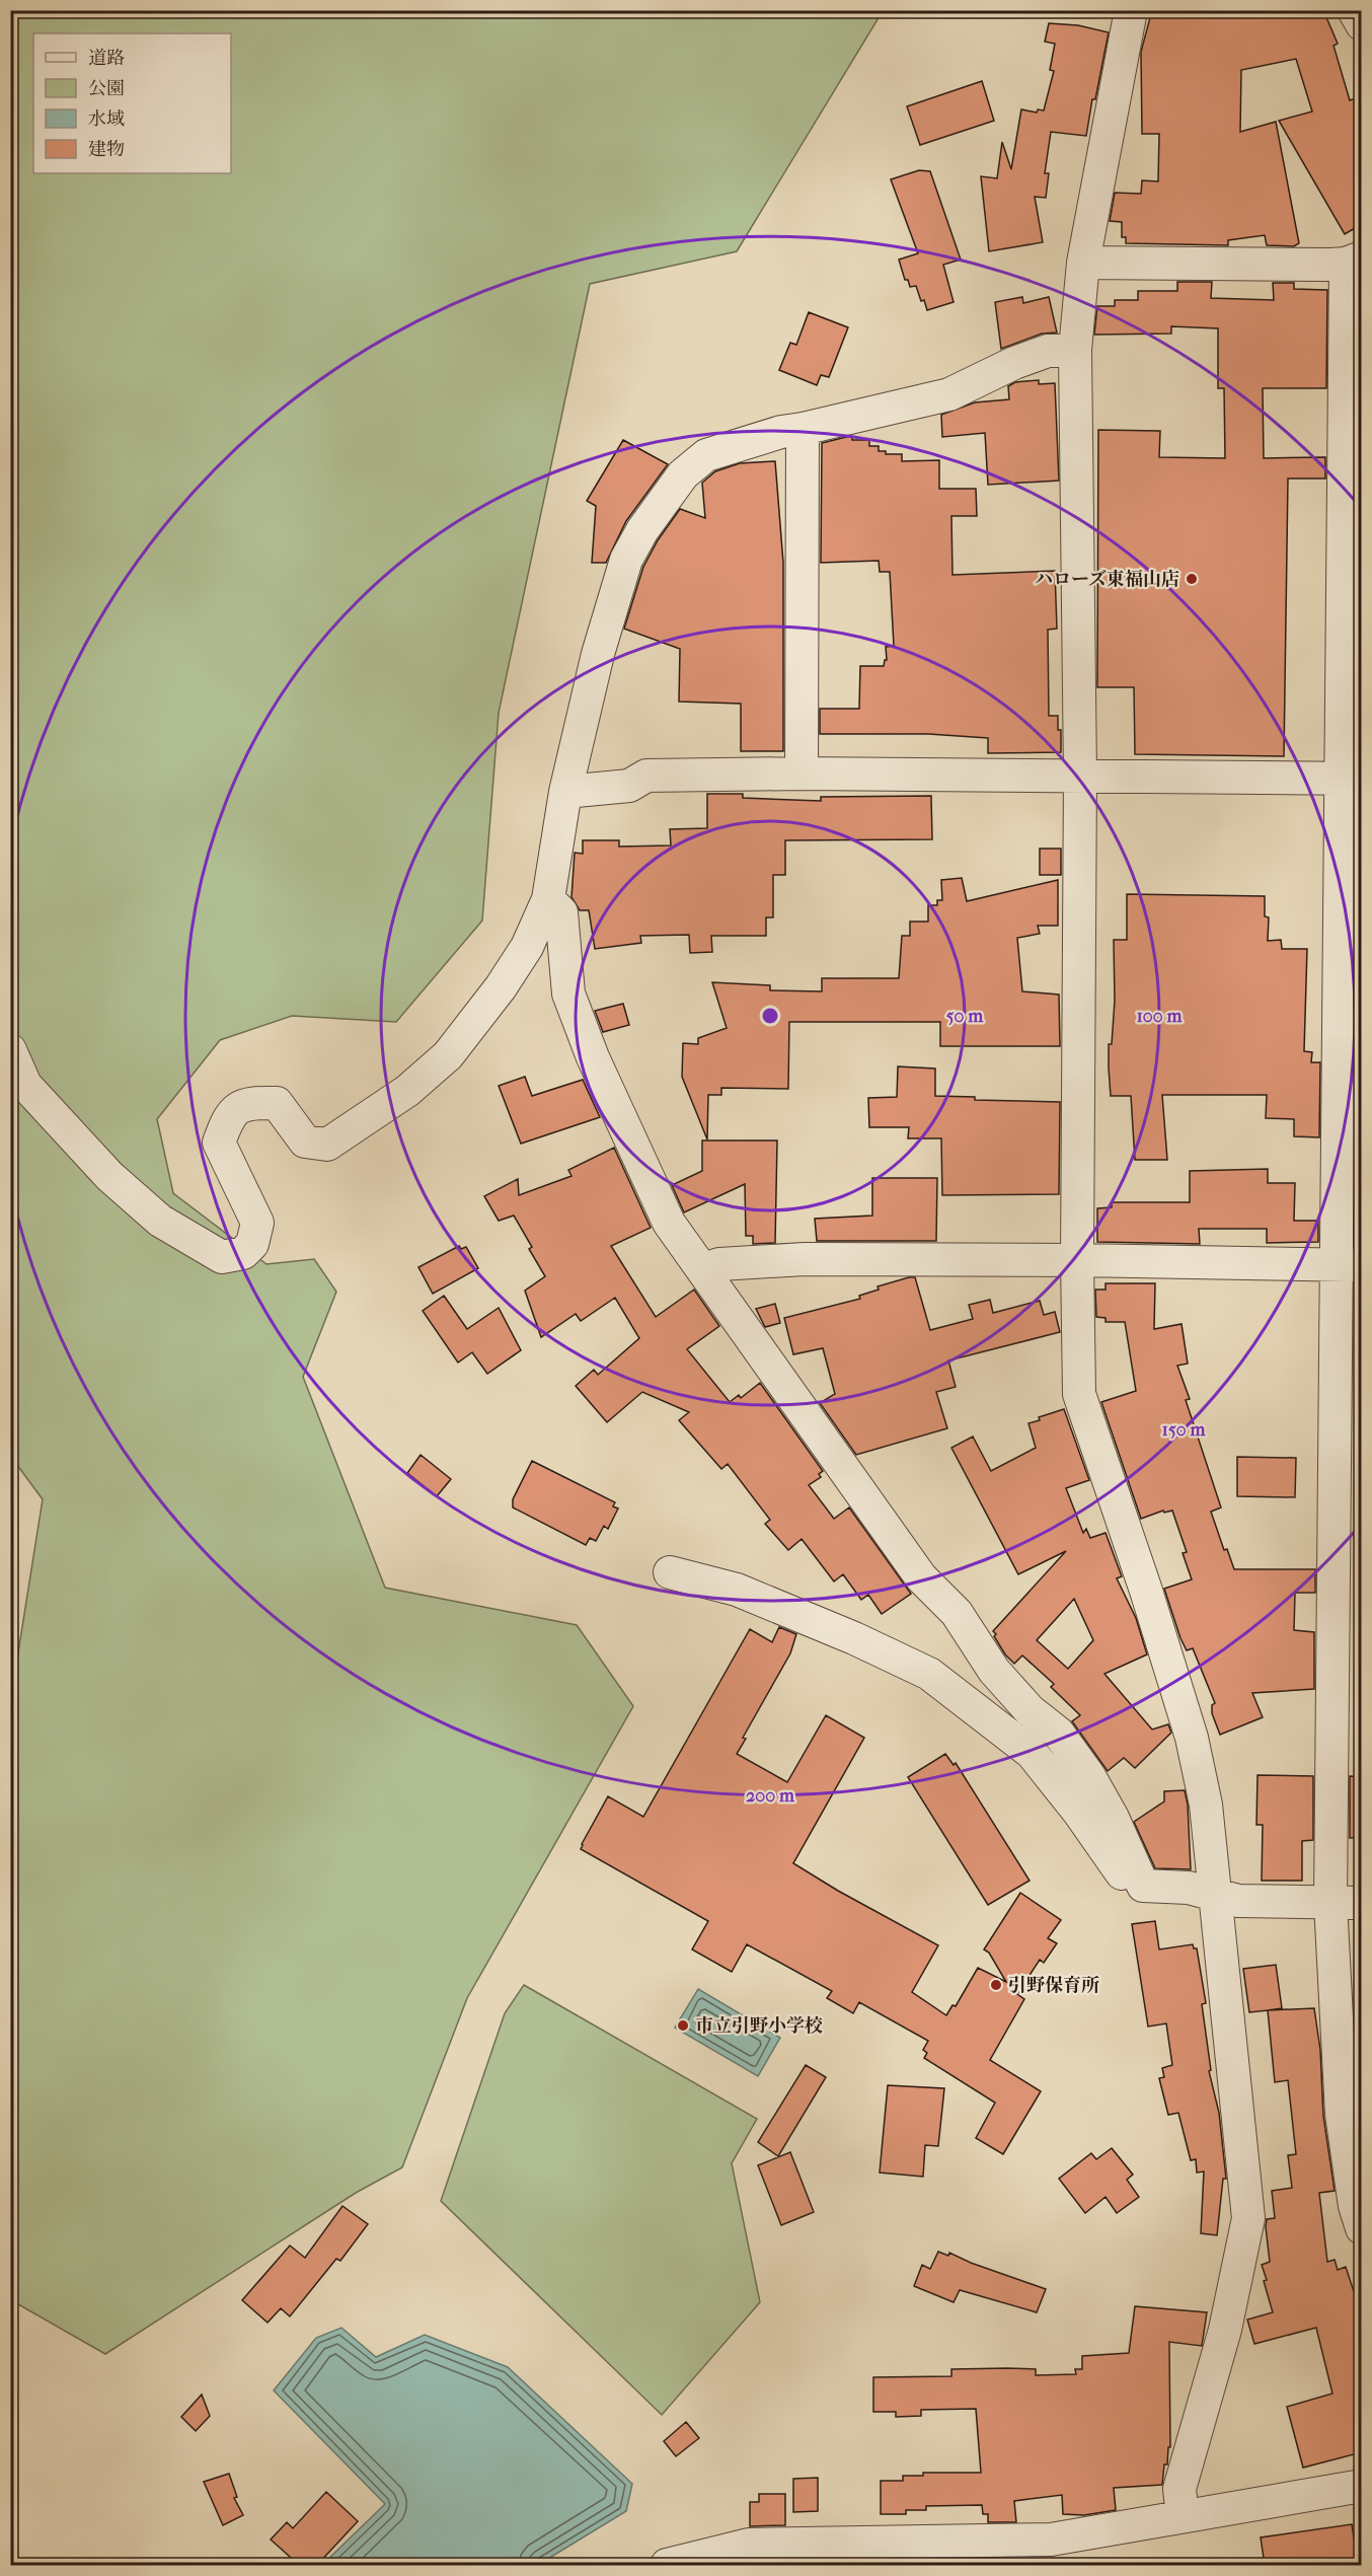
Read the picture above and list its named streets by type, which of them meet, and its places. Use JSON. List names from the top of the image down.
{
  "places": ["ハローズ東福山店", "引野保育所", "市立引野小学校"],
  "legend": [
    "道路",
    "公園",
    "水域",
    "建物"
  ],
  "rings": [
    "50 m",
    "100 m",
    "150 m",
    "200 m"
  ]
}
